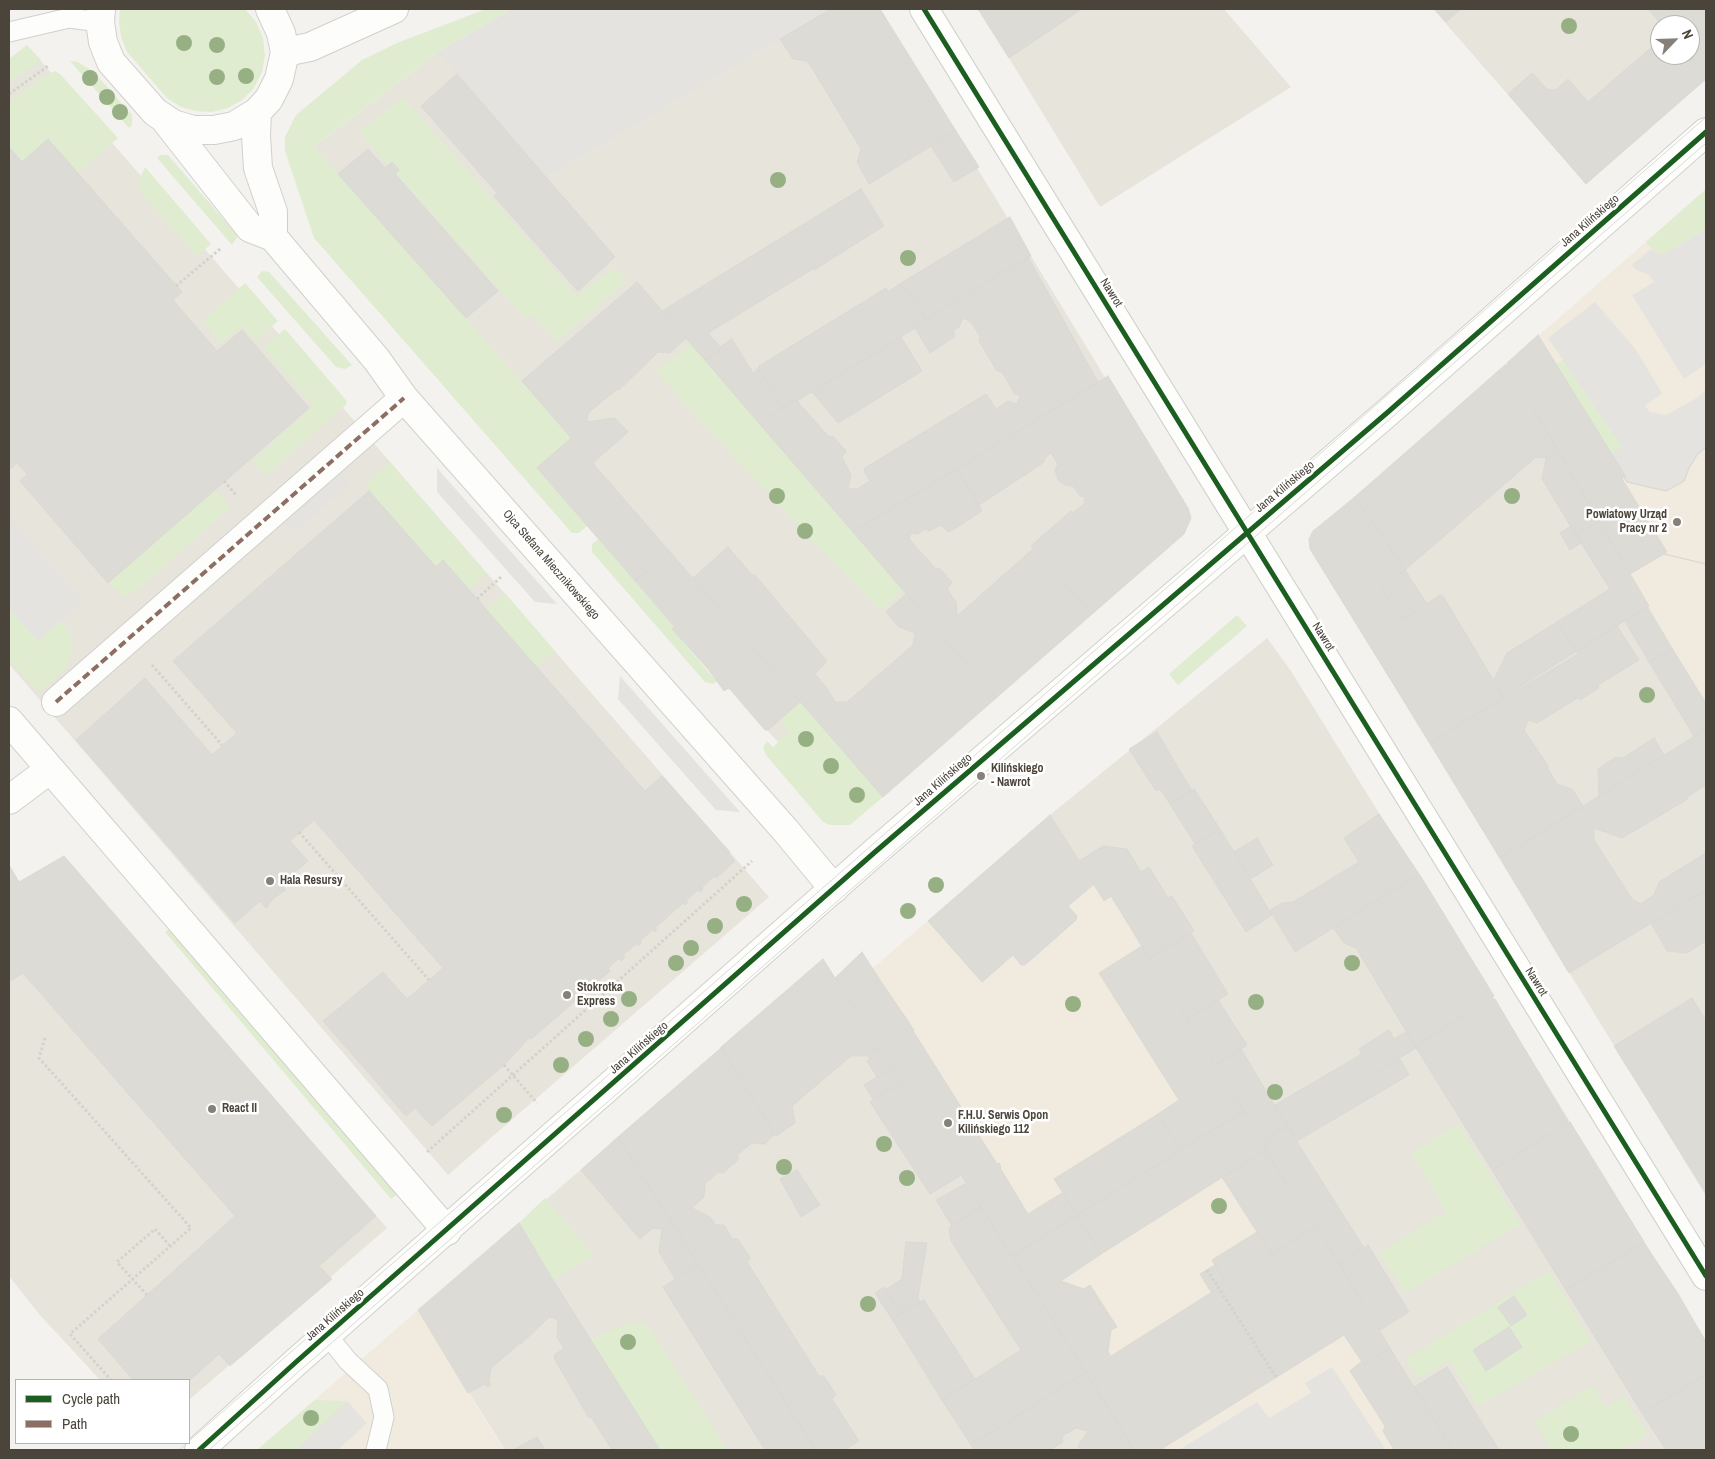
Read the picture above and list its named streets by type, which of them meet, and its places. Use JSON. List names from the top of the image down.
{
  "streets": {
    "street": ["Jana Kilińskiego", "Nawrot", "Ojca Stefana Miecznikowskiego"]
  },
  "crossings": [
    ["Jana Kilińskiego", "Nawrot"],
    ["Jana Kilińskiego", "Ojca Stefana Miecznikowskiego"]
  ],
  "places": [
    "Powiatowy Urząd Pracy nr 2",
    "Kilińskiego - Nawrot",
    "Hala Resursy",
    "Stokrotka Express",
    "React II",
    "F.H.U. Serwis Opon Kilińskiego 112"
  ],
  "legend": ["Cycle path", "Path"],
  "north": "top right"
}
